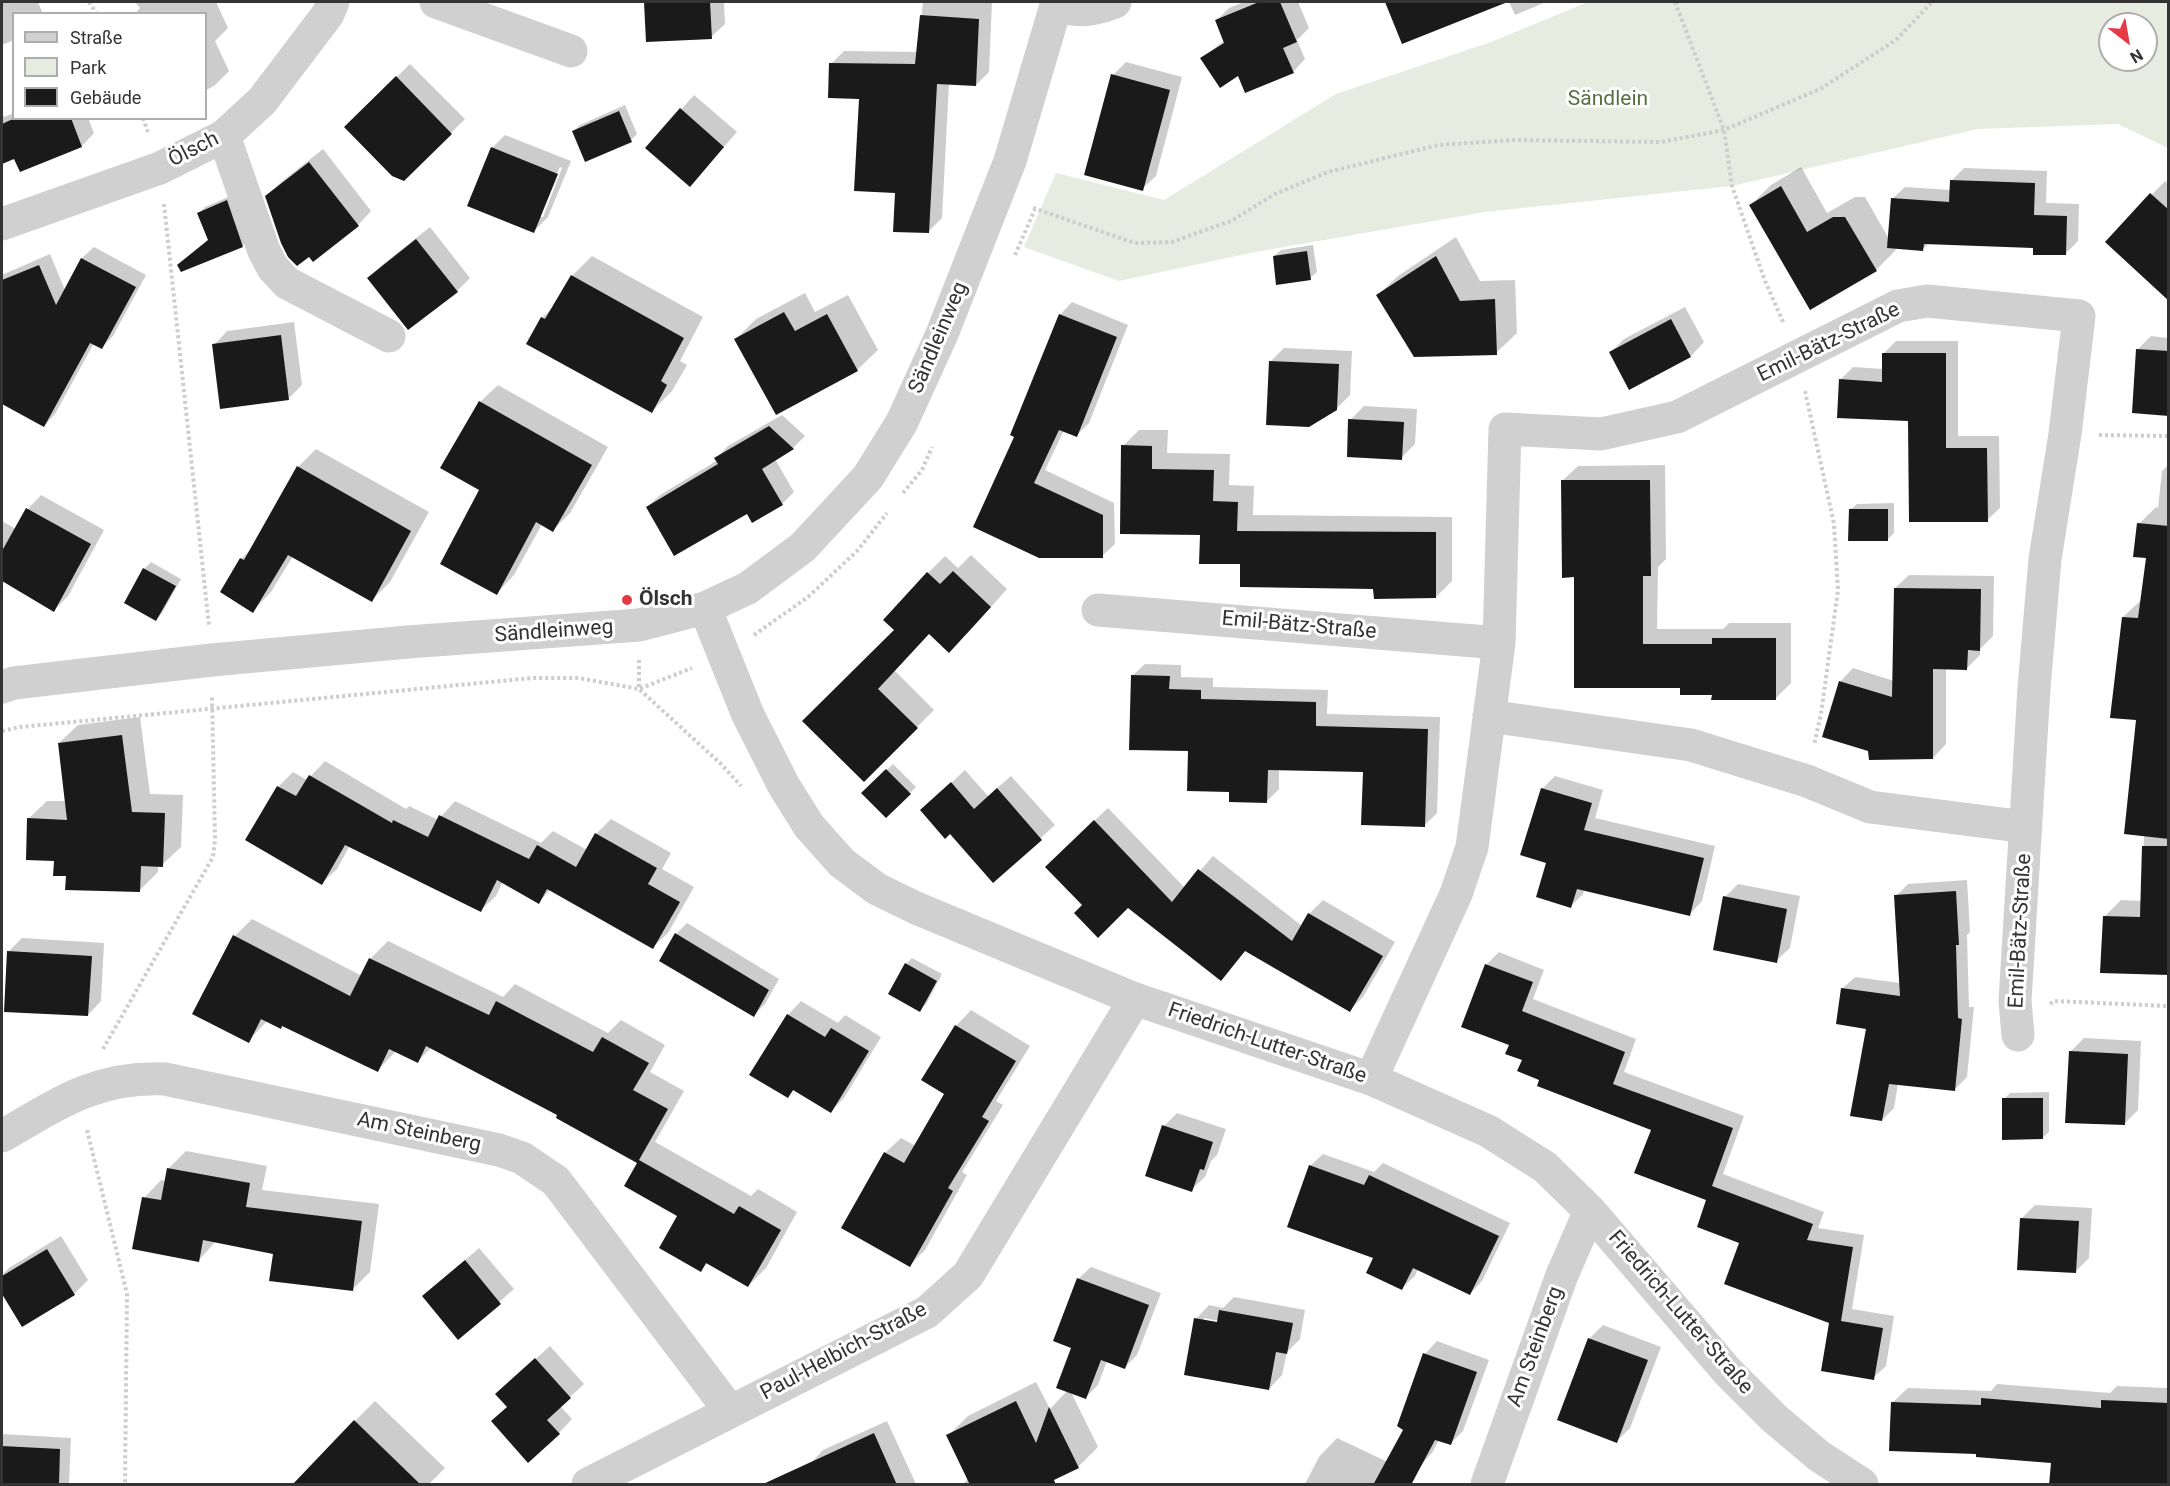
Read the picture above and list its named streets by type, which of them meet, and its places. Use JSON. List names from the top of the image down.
{
  "streets": {
    "street": [
      "Ölsch",
      "Sändleinweg",
      "Emil-Bätz-Straße",
      "Friedrich-Lutter-Straße",
      "Am Steinberg",
      "Paul-Helbich-Straße"
    ]
  },
  "crossings": [
    ["Sändleinweg", "Friedrich-Lutter-Straße"],
    ["Emil-Bätz-Straße", "Friedrich-Lutter-Straße"],
    ["Friedrich-Lutter-Straße", "Am Steinberg"],
    ["Friedrich-Lutter-Straße", "Paul-Helbich-Straße"],
    ["Am Steinberg", "Paul-Helbich-Straße"]
  ],
  "parks": ["Sändlein"],
  "places": ["Ölsch"],
  "legend": ["Straße", "Park", "Gebäude"],
  "north": "bottom right"
}
